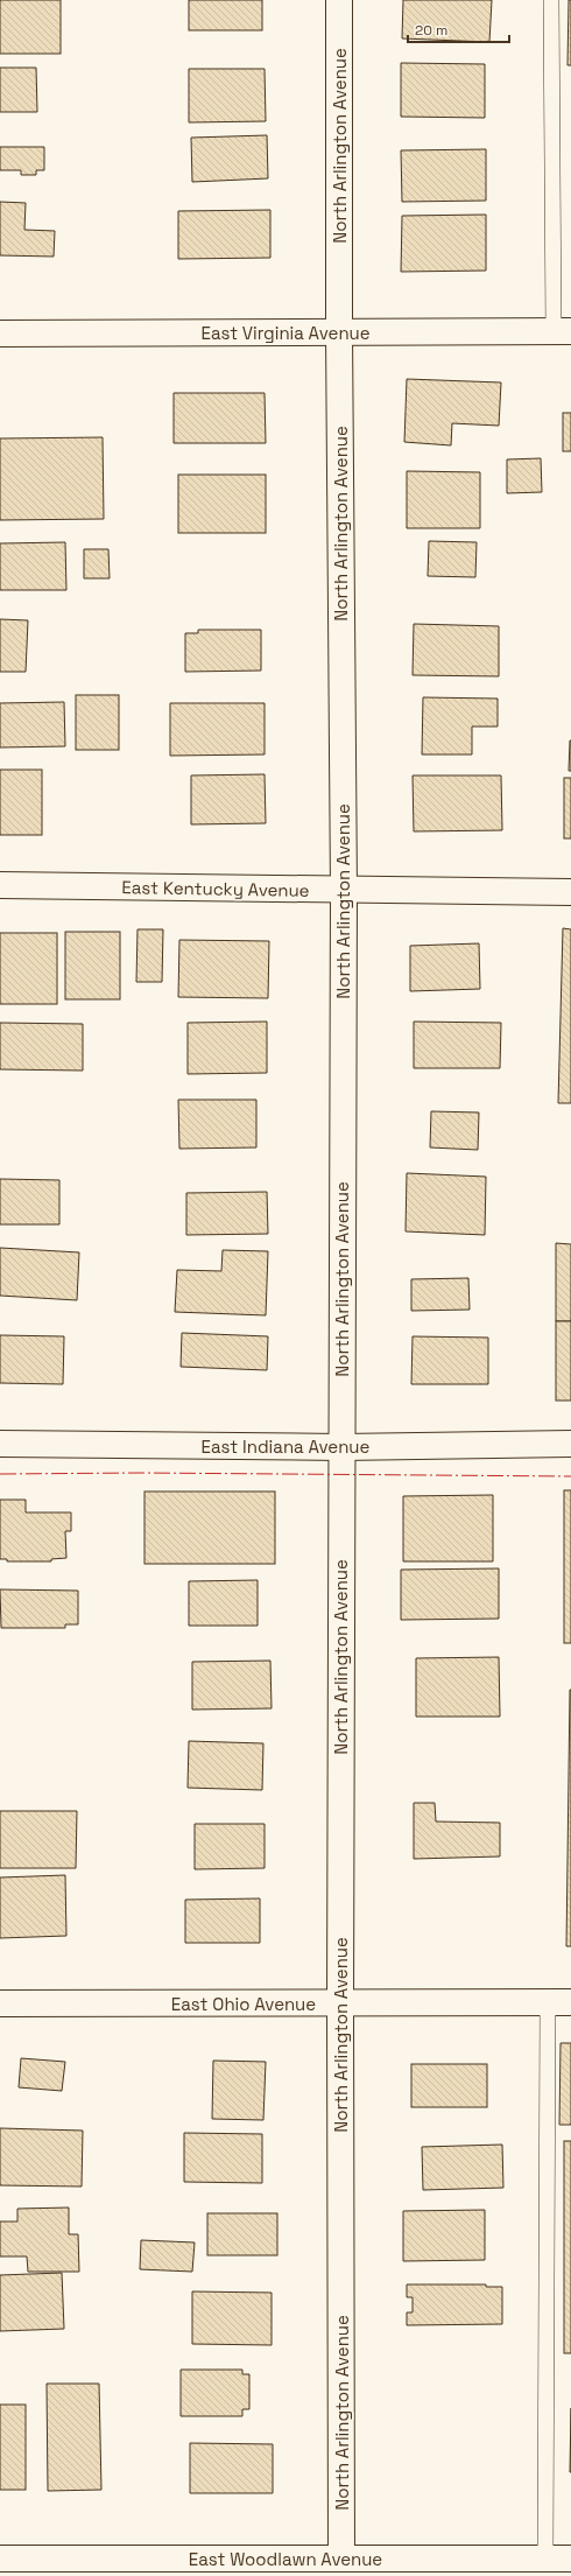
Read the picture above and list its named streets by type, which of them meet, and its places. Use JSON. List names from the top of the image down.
{
  "streets": {
    "street": [
      "North Arlington Avenue",
      "East Virginia Avenue",
      "East Kentucky Avenue",
      "East Indiana Avenue",
      "East Ohio Avenue",
      "East Woodlawn Avenue"
    ]
  },
  "crossings": [
    ["North Arlington Avenue", "East Virginia Avenue"],
    ["North Arlington Avenue", "East Kentucky Avenue"],
    ["North Arlington Avenue", "East Indiana Avenue"],
    ["North Arlington Avenue", "East Ohio Avenue"],
    ["North Arlington Avenue", "East Woodlawn Avenue"]
  ],
  "scale_bar": "20 m"
}
